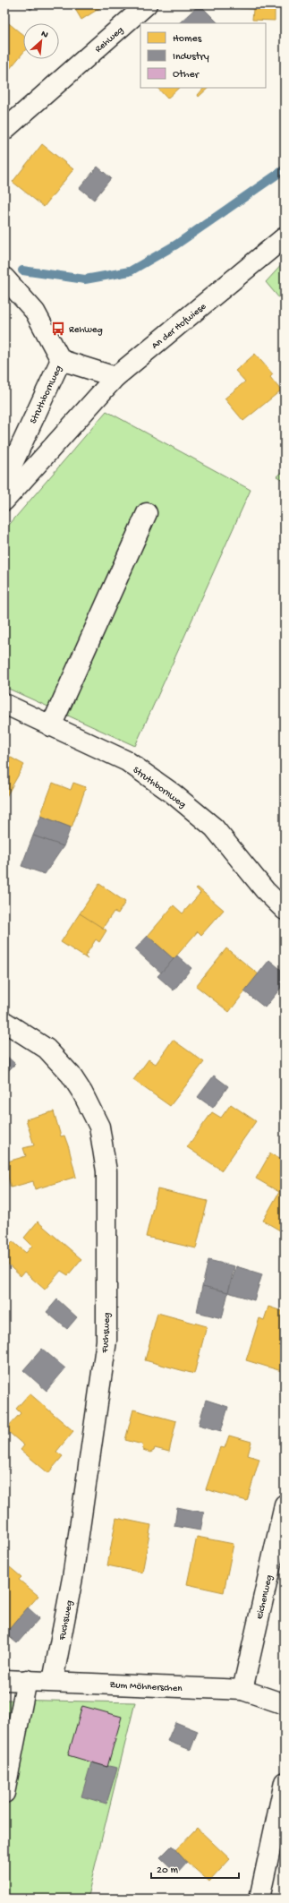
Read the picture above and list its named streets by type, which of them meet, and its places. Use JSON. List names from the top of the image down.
{
  "streets": {
    "street": [
      "Rehweg",
      "An der Hofwiese",
      "Struthbornweg",
      "Fuchsweg",
      "Eichenweg",
      "Zum Möhnerschen"
    ]
  },
  "crossings": [
    ["Fuchsweg", "Zum Möhnerschen"],
    ["Eichenweg", "Zum Möhnerschen"]
  ],
  "places": {
    "bus stop": ["Rehweg"]
  },
  "legend": ["Homes", "Industry", "Other"],
  "scale_bar": "20 m",
  "north": "top right"
}
